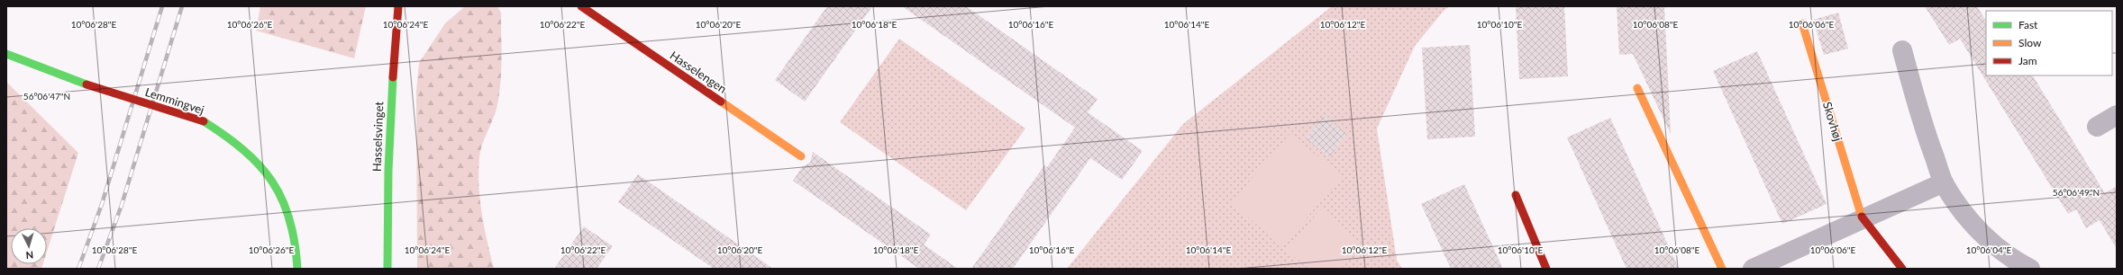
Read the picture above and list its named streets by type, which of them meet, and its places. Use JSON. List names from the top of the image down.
{
  "streets": {
    "street": [
      "Hasselengen",
      "Lemmingvej",
      "Skovhøj",
      "Hasselsvinget"
    ]
  },
  "legend": ["Fast", "Slow", "Jam"],
  "north": "bottom",
  "coordinates": [
    "10°06'28\"E",
    "10°06'26\"E",
    "10°06'20\"E",
    "10°06'12\"E",
    "10°06'24\"E",
    "10°06'22\"E",
    "10°06'18\"E",
    "10°06'16\"E",
    "10°06'14\"E",
    "10°06'10\"E",
    "10°06'08\"E",
    "10°06'06\"E",
    "56°06'47\"N",
    "56°06'49\"N",
    "10°06'04\"E"
  ]
}
